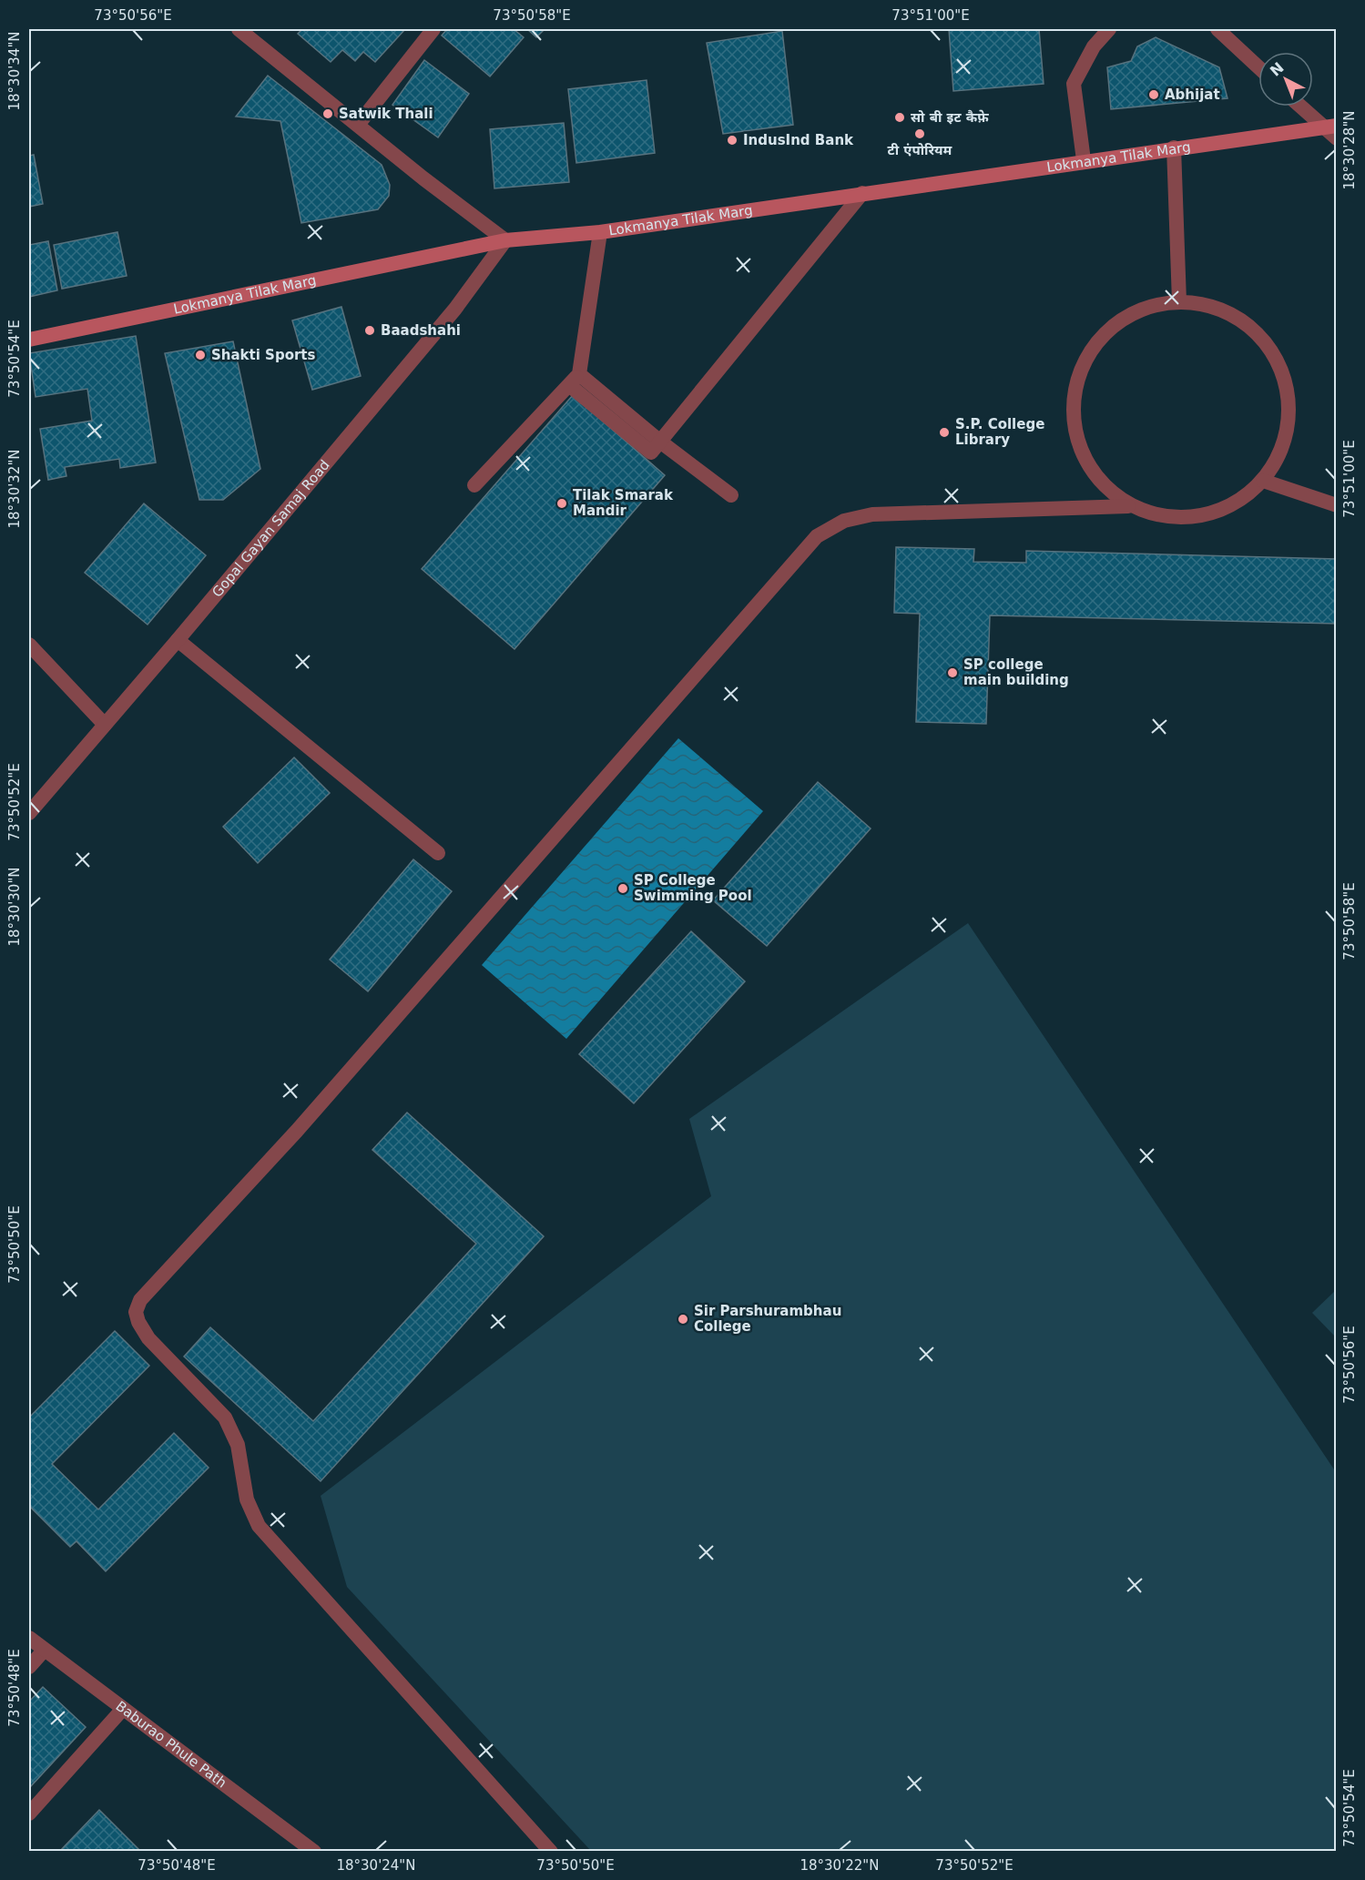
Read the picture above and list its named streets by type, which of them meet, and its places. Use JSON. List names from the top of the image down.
{
  "streets": {
    "main road": ["Lokmanya Tilak Marg"],
    "street": ["Gopal Gayan Samaj Road", "Baburao Phule Path"]
  },
  "crossings": [
    ["Lokmanya Tilak Marg", "Gopal Gayan Samaj Road"]
  ],
  "places": [
    "Abhijat",
    "Satwik Thali",
    "सो बी इट कैफ़े",
    "टी एंपोरियम",
    "IndusInd Bank",
    "Baadshahi",
    "Shakti Sports",
    "S.P. College Library",
    "Tilak Smarak Mandir",
    "SP college main building",
    "SP College Swimming Pool",
    "Sir Parshurambhau College"
  ],
  "north": "top left",
  "coordinates": [
    "73°50'56\"E",
    "73°50'58\"E",
    "73°51'00\"E",
    "18°30'34\"N",
    "18°30'28\"N",
    "73°50'54\"E",
    "18°30'32\"N",
    "73°50'52\"E",
    "18°30'30\"N",
    "73°50'50\"E",
    "73°50'48\"E",
    "18°30'24\"N",
    "18°30'22\"N"
  ]
}
